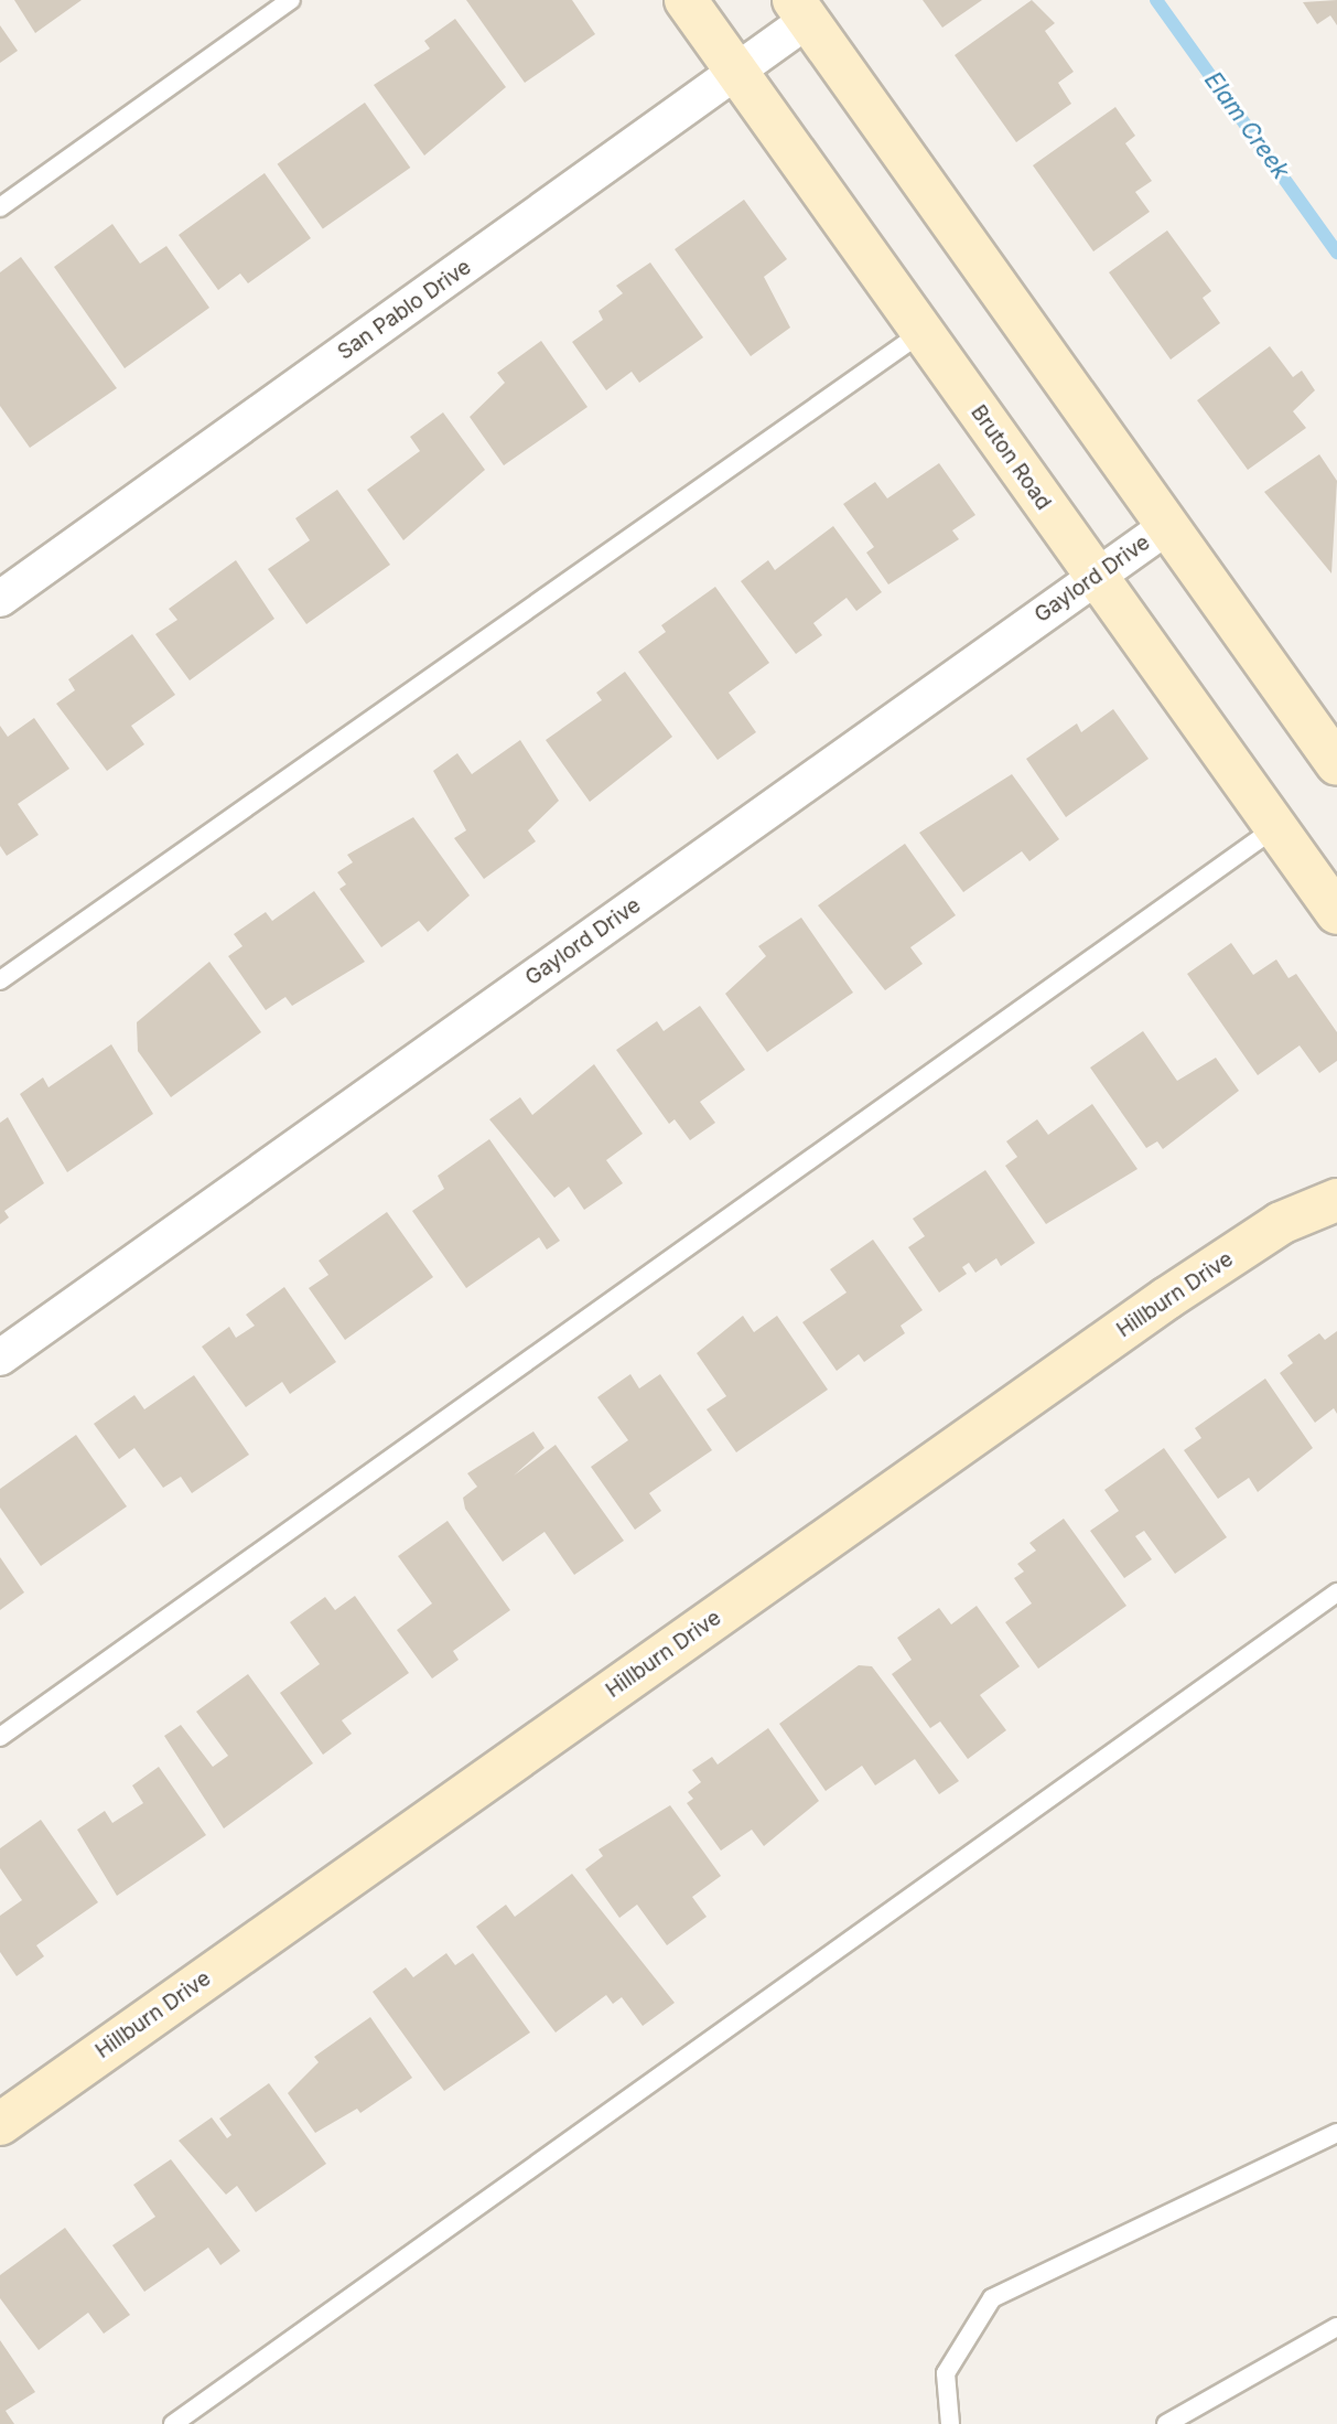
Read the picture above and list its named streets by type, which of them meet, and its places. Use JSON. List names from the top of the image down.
{
  "streets": {
    "main road": ["Bruton Road", "Hillburn Drive"],
    "street": ["San Pablo Drive", "Gaylord Drive"]
  },
  "crossings": [
    ["San Pablo Drive", "Bruton Road"],
    ["Bruton Road", "Gaylord Drive"]
  ],
  "water": ["Elam Creek"]
}
